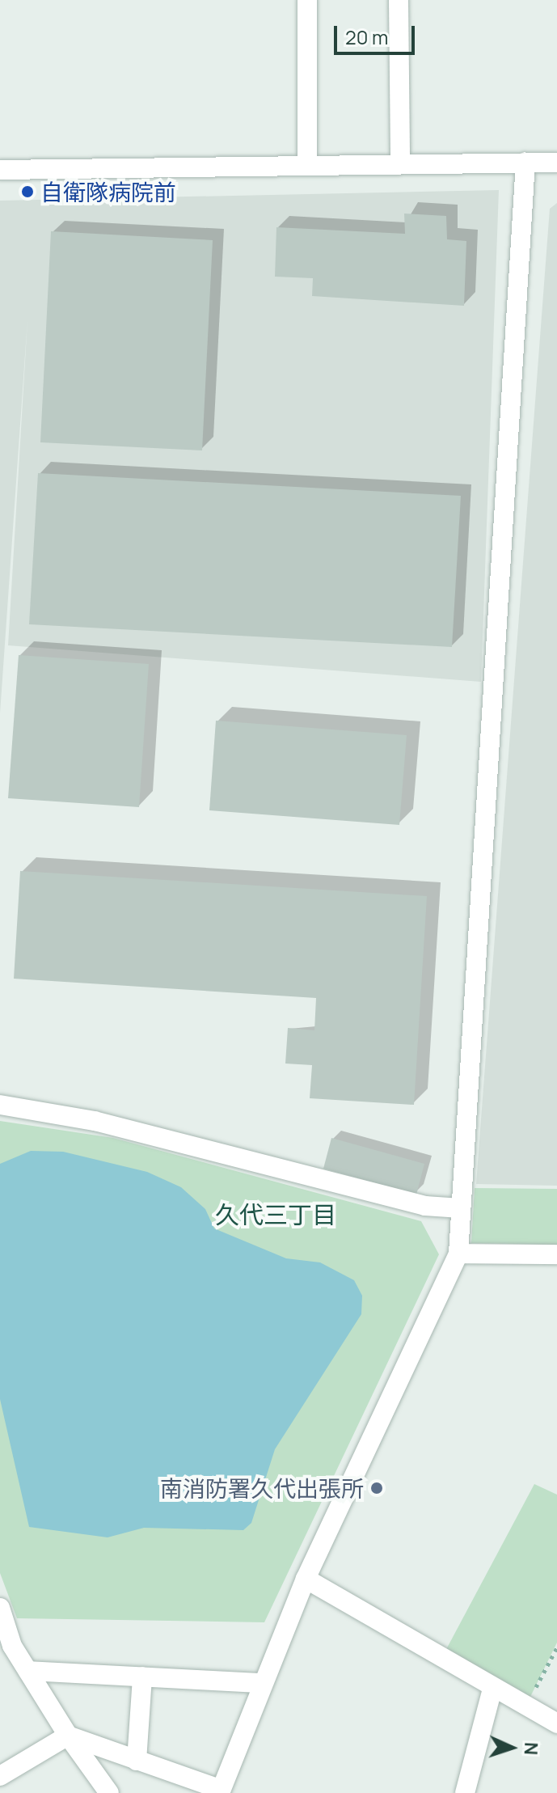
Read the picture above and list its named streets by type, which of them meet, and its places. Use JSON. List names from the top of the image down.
{
  "districts": ["久代三丁目"],
  "places": ["自衛隊病院前", "南消防署久代出張所"],
  "scale_bar": "20 m",
  "north": "right"
}
